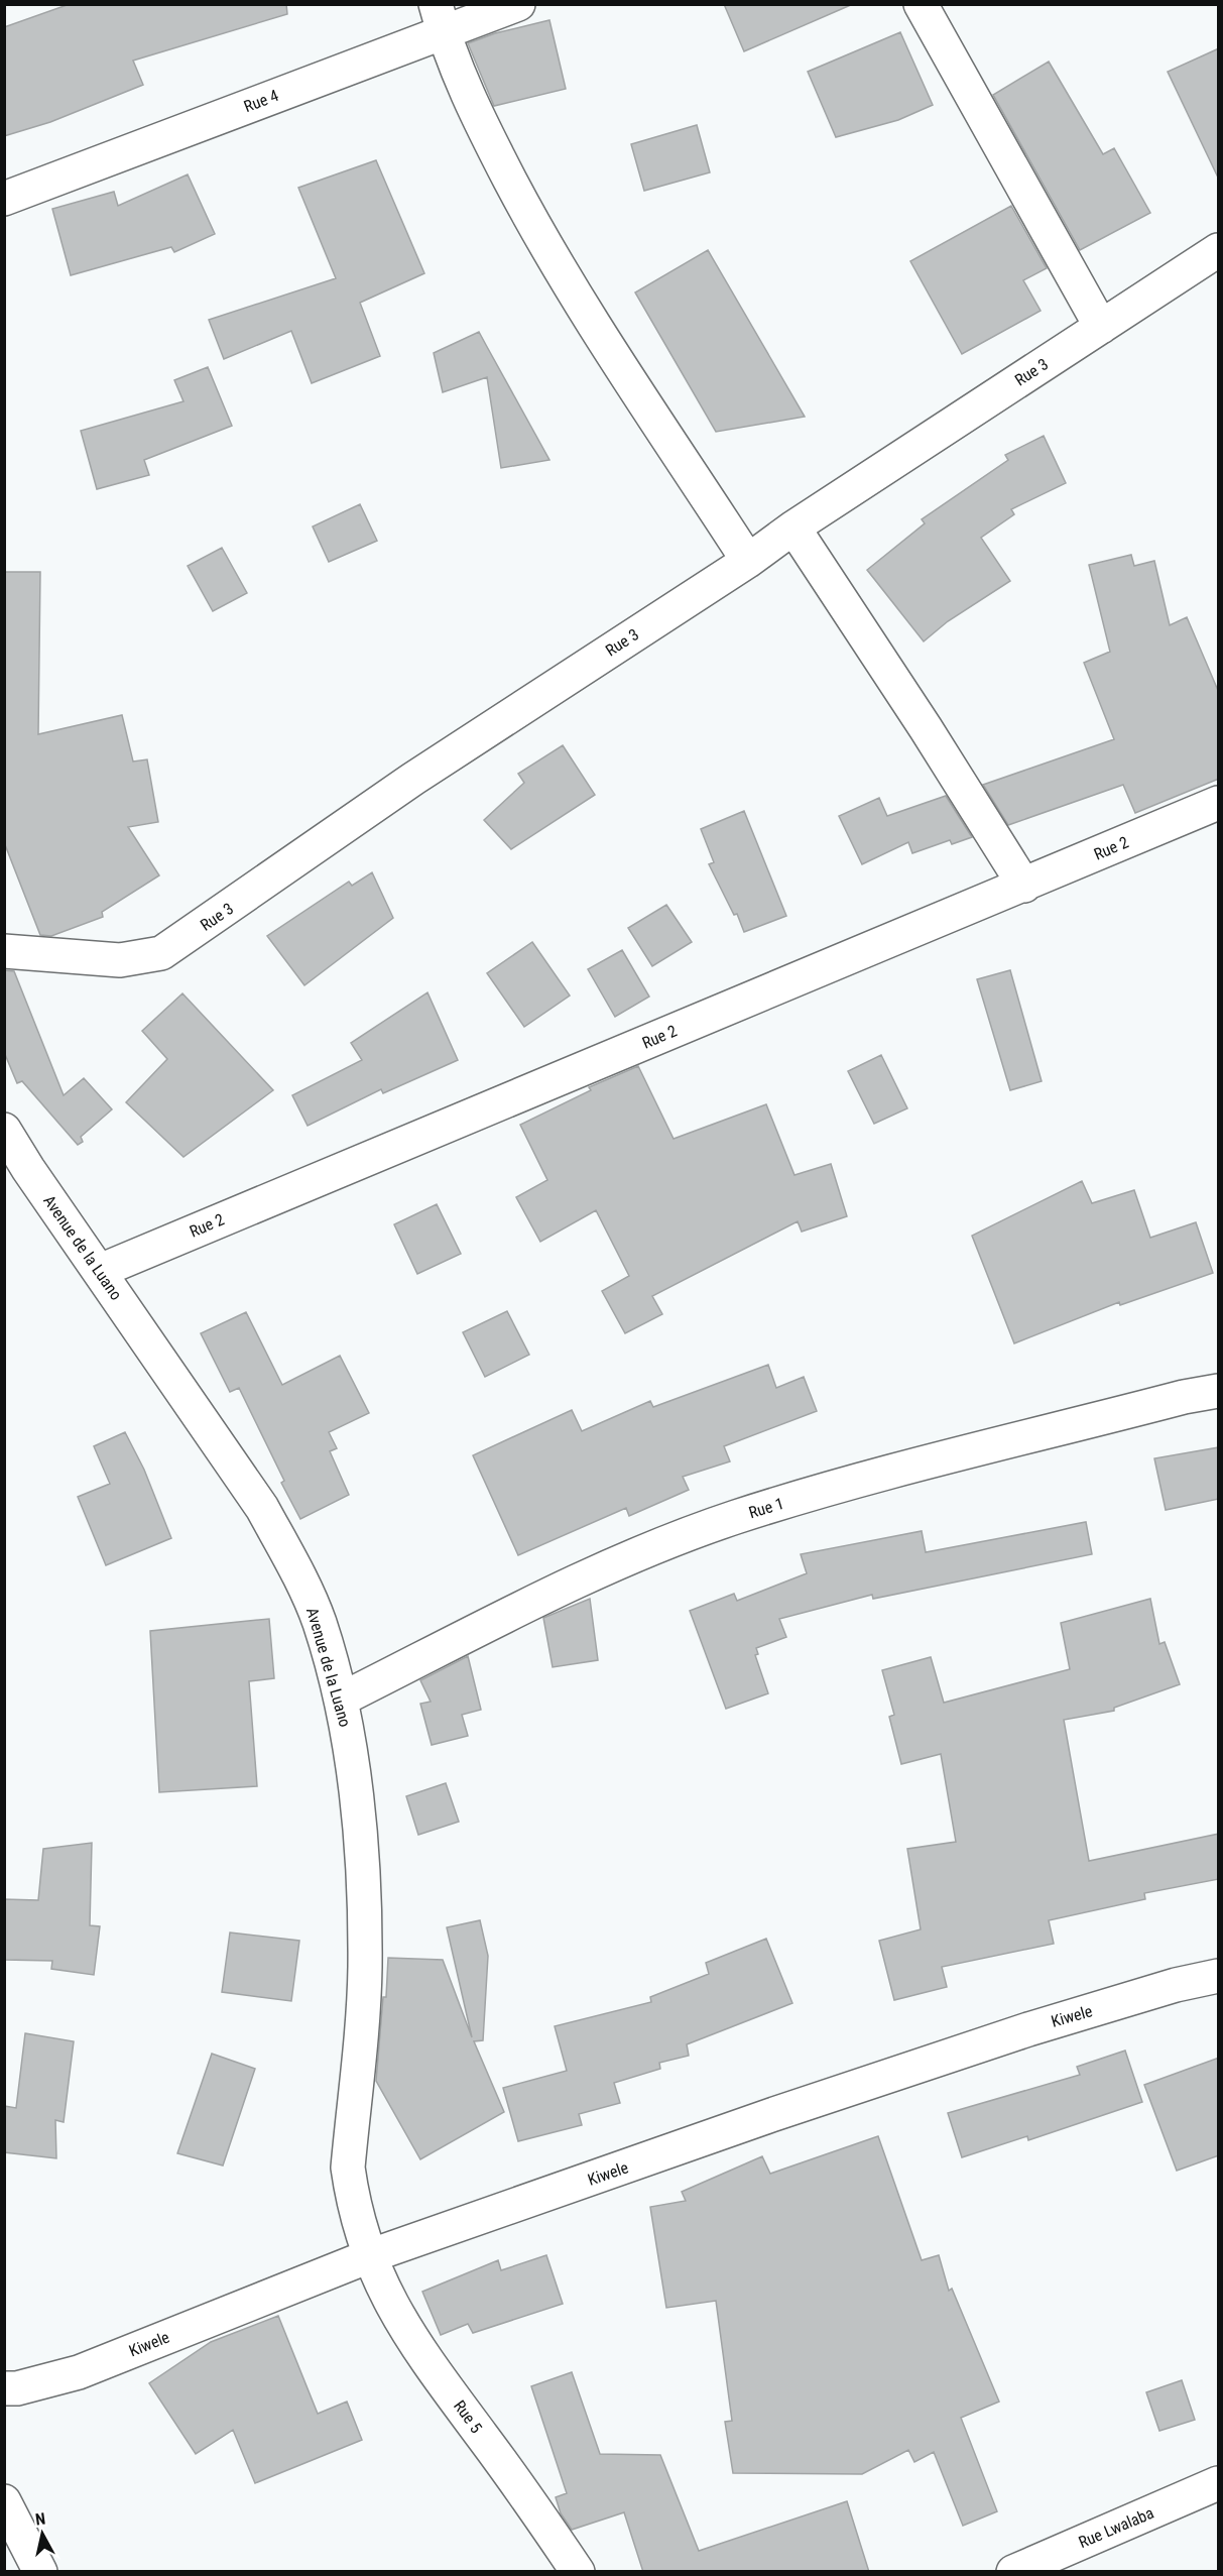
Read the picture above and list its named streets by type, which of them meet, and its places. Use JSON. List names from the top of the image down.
{
  "streets": {
    "street": [
      "Rue 4",
      "Rue 3",
      "Rue 2",
      "Avenue de la Luano",
      "Rue 1",
      "Kiwele",
      "Rue 5",
      "Rue Lwalaba"
    ]
  },
  "crossings": [
    ["Rue 2", "Avenue de la Luano"],
    ["Avenue de la Luano", "Rue 1"],
    ["Avenue de la Luano", "Kiwele"],
    ["Avenue de la Luano", "Rue 5"],
    ["Kiwele", "Rue 5"]
  ],
  "north": "top"
}
